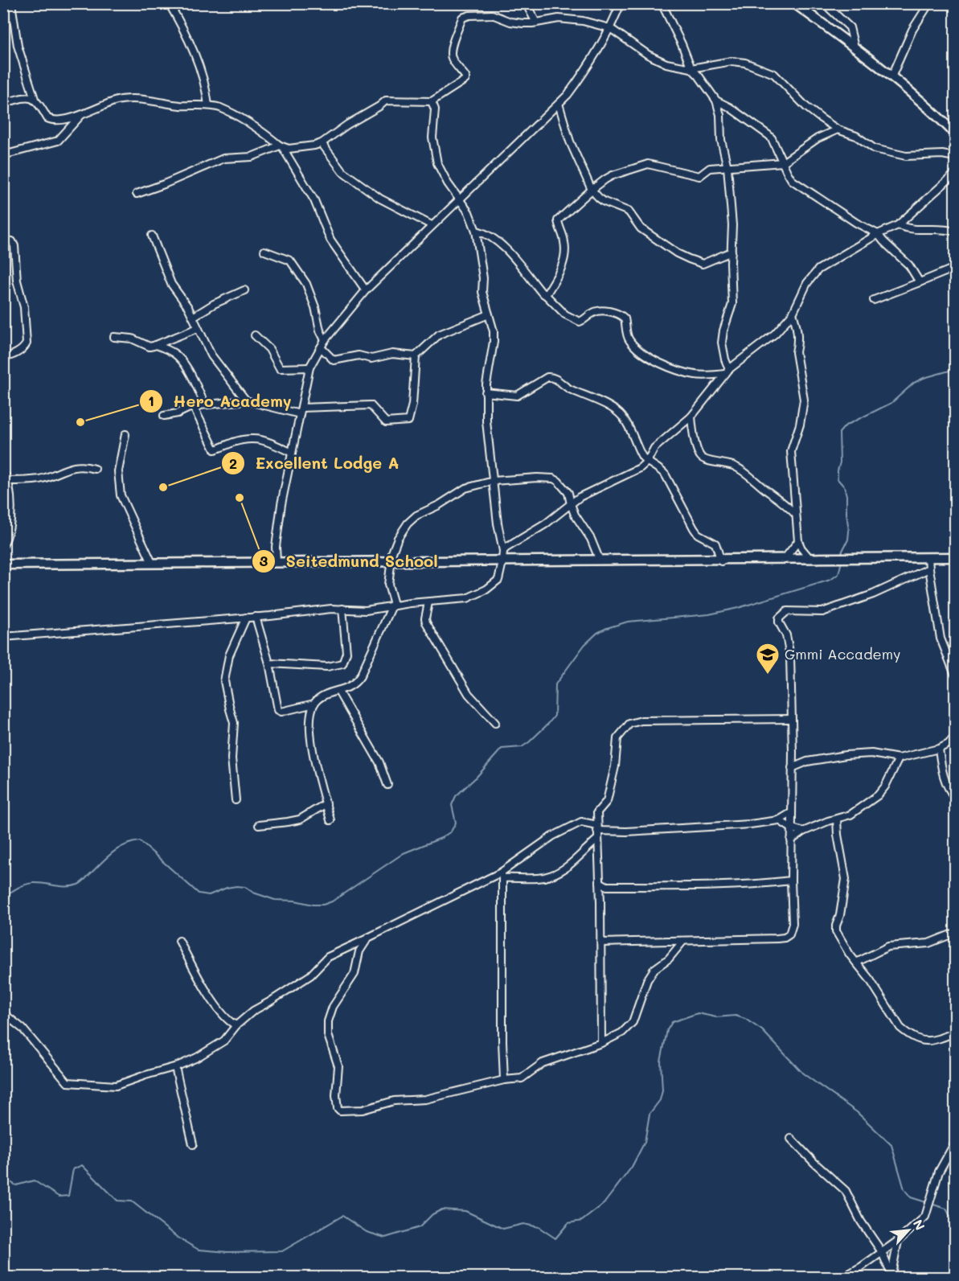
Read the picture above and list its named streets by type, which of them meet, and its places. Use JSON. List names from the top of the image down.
{
  "places": {
    "other": ["Hero Academy", "Excellent Lodge A", "Seitedmund School"],
    "school or university": ["Gmmi Accademy"]
  },
  "north": "top right"
}
